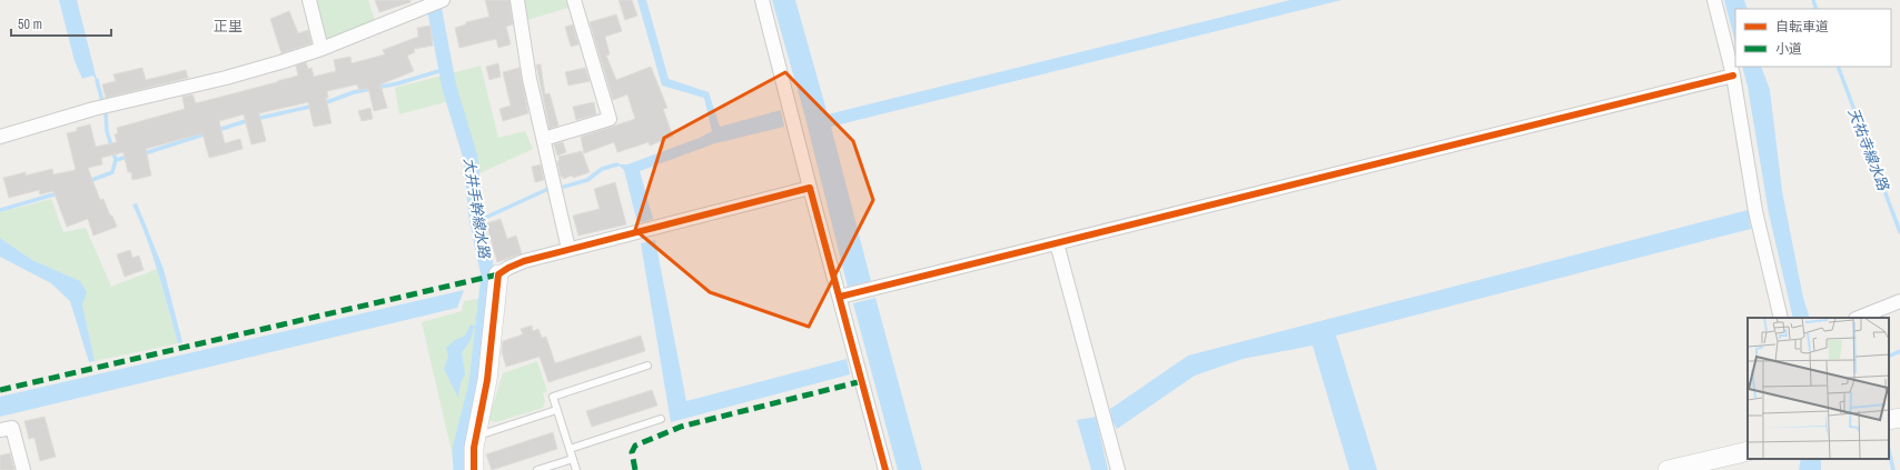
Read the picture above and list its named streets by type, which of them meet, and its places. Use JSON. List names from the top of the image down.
{
  "districts": ["正里"],
  "water": ["天祐寺線水路", "大井手幹線水路"],
  "legend": ["自転車道", "小道"],
  "scale_bar": "50 m"
}
